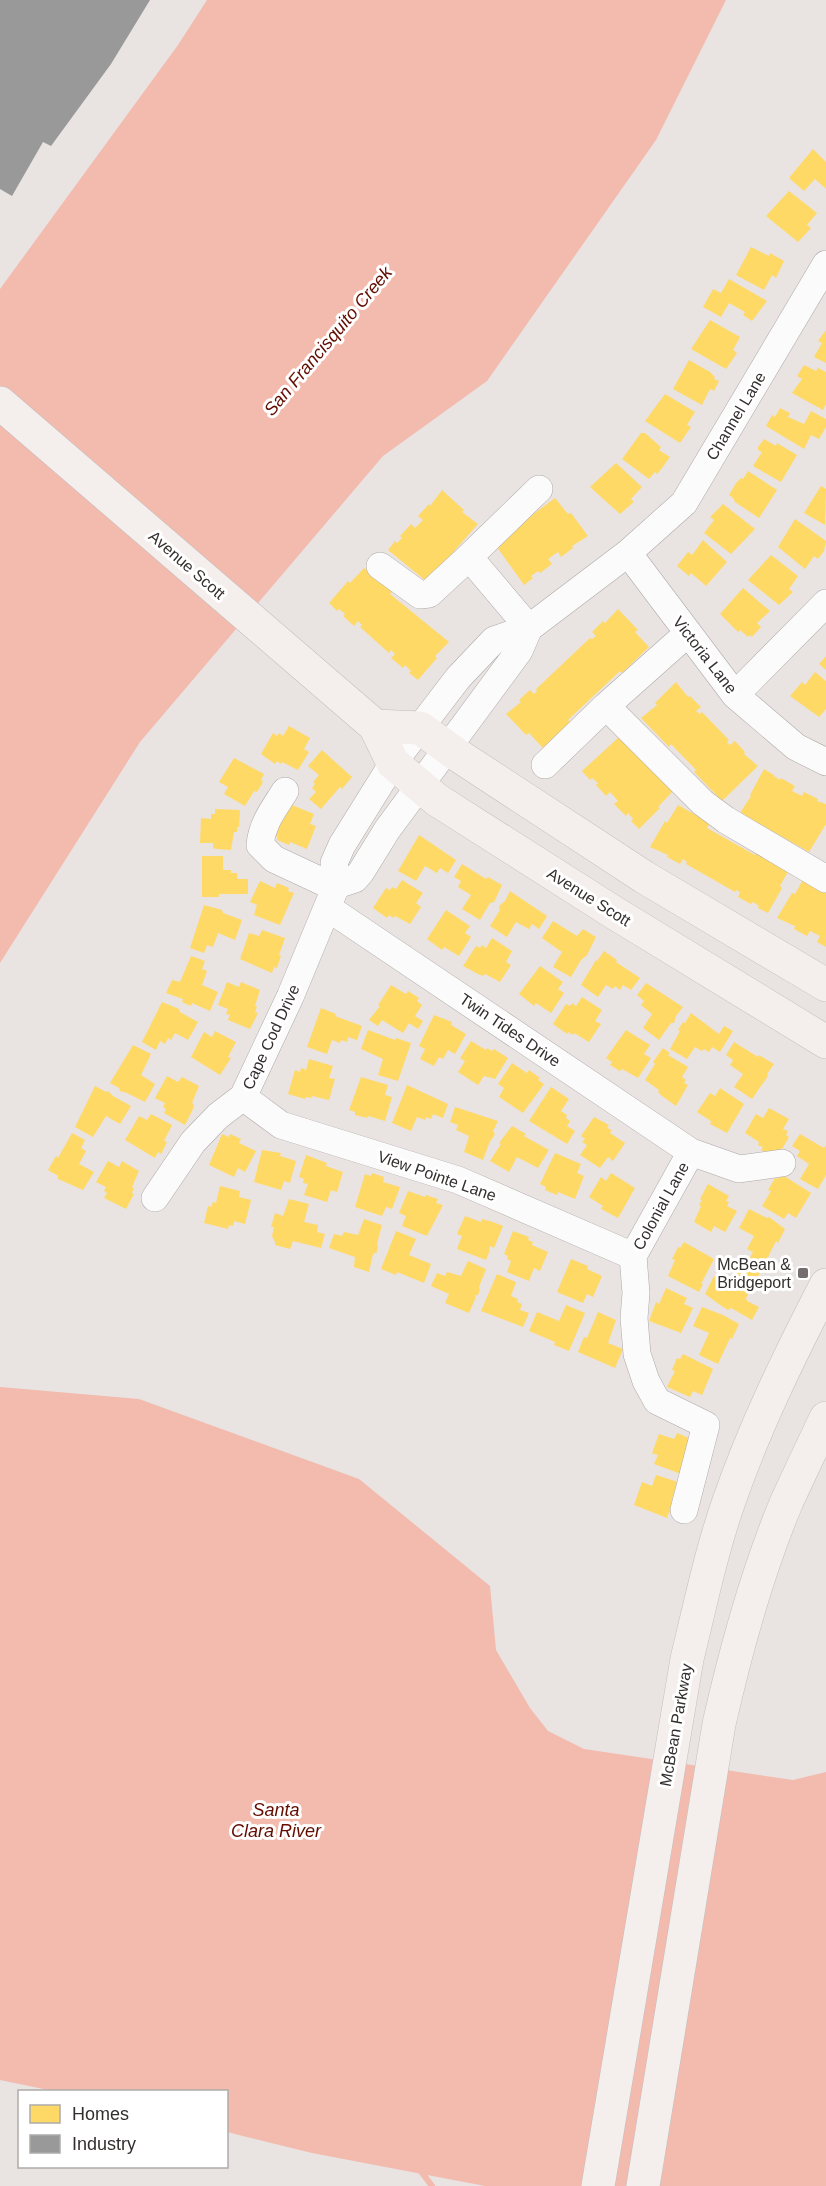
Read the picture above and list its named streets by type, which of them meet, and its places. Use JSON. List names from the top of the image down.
{
  "streets": {
    "main road": ["Avenue Scott", "McBean Parkway"],
    "street": [
      "Channel Lane",
      "Victoria Lane",
      "Twin Tides Drive",
      "Cape Cod Drive",
      "View Pointe Lane",
      "Colonial Lane"
    ]
  },
  "crossings": [
    ["Channel Lane", "Victoria Lane"],
    ["Channel Lane", "Cape Cod Drive"],
    ["Avenue Scott", "Cape Cod Drive"],
    ["Twin Tides Drive", "Cape Cod Drive"],
    ["Twin Tides Drive", "Colonial Lane"],
    ["Cape Cod Drive", "View Pointe Lane"],
    ["View Pointe Lane", "Colonial Lane"]
  ],
  "water": ["San Francisquito Creek", "Santa Clara River"],
  "places": {
    "transit": ["McBean & Bridgeport"]
  },
  "legend": ["Homes", "Industry"]
}
